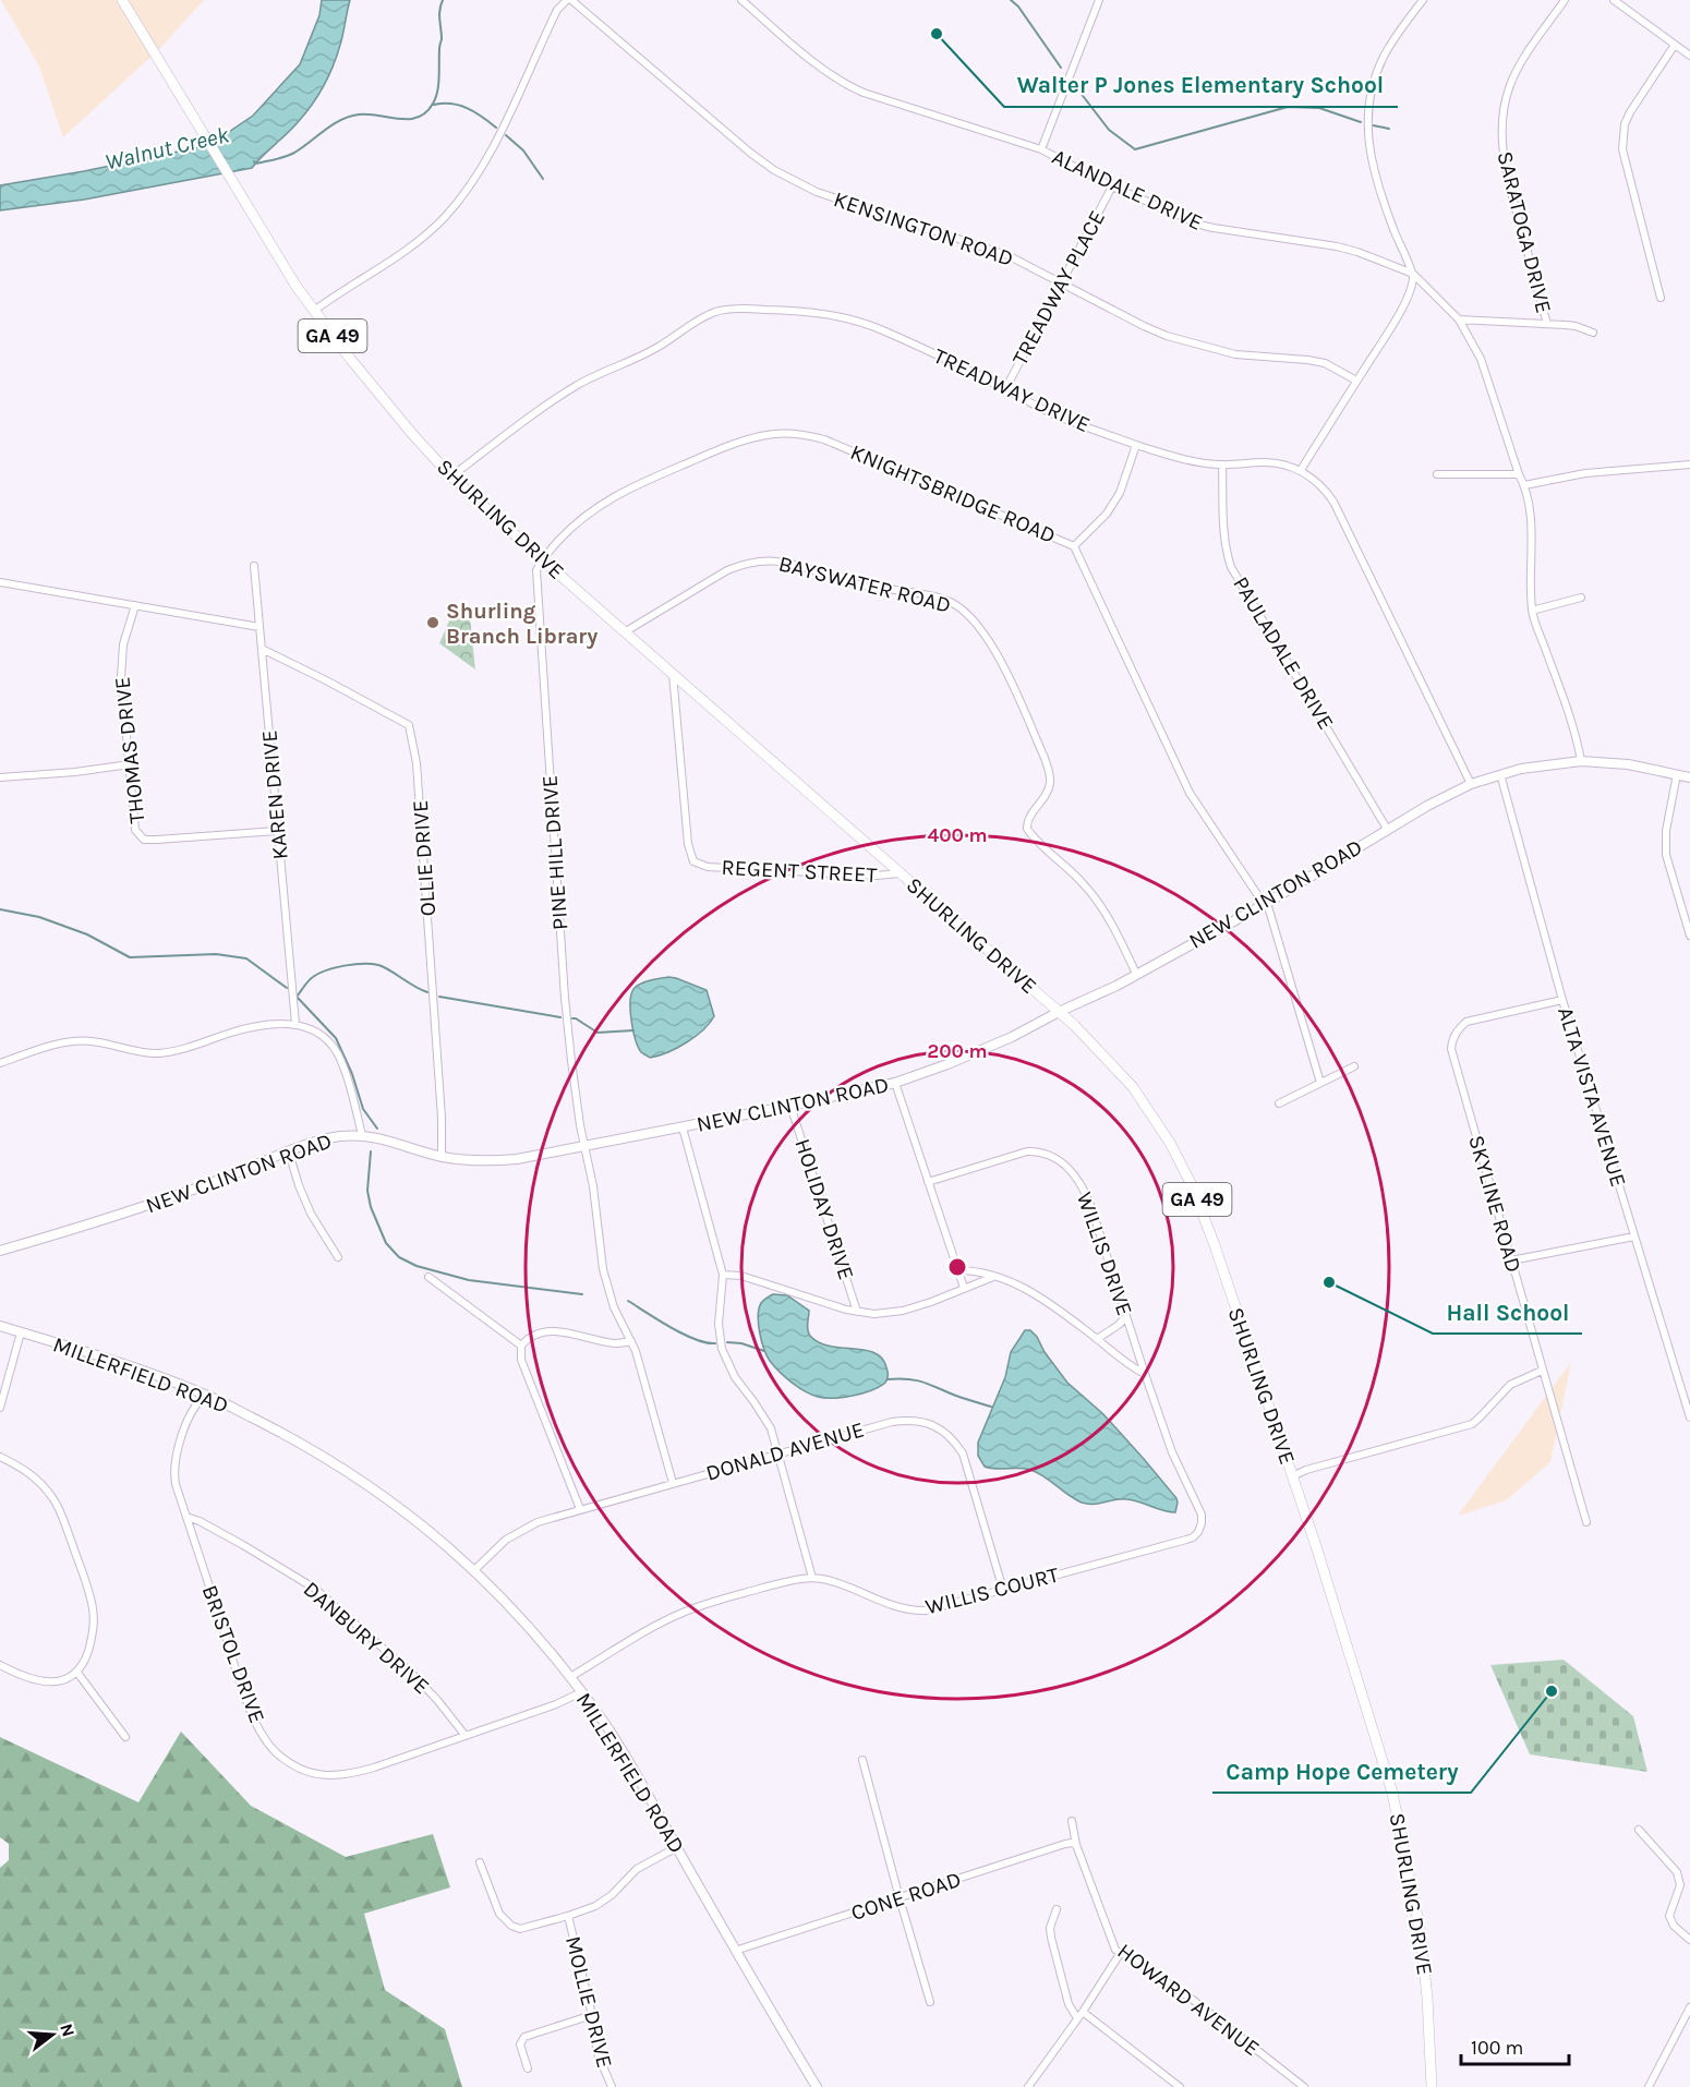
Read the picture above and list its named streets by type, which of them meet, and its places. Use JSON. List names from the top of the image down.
{
  "streets": {
    "main road": ["GA 49", "SHURLING DRIVE"],
    "street": [
      "ALANDALE DRIVE",
      "KENSINGTON ROAD",
      "SARATOGA DRIVE",
      "TREADWAY PLACE",
      "TREADWAY DRIVE",
      "KNIGHTSBRIDGE ROAD",
      "BAYSWATER ROAD",
      "PAULADALE DRIVE",
      "THOMAS DRIVE",
      "KAREN DRIVE",
      "PINE HILL DRIVE",
      "OLLIE DRIVE",
      "REGENT STREET",
      "NEW CLINTON ROAD",
      "ALTA VISTA AVENUE",
      "SKYLINE ROAD",
      "HOLIDAY DRIVE",
      "WILLIS DRIVE",
      "MILLERFIELD ROAD",
      "DONALD AVENUE",
      "WILLIS COURT",
      "DANBURY DRIVE",
      "BRISTOL DRIVE",
      "CONE ROAD",
      "HOWARD AVENUE",
      "MOLLIE DRIVE"
    ]
  },
  "crossings": [
    ["ALANDALE DRIVE", "TREADWAY PLACE"],
    ["ALANDALE DRIVE", "NEW CLINTON ROAD"],
    ["KENSINGTON ROAD", "TREADWAY PLACE"],
    ["TREADWAY PLACE", "TREADWAY DRIVE"],
    ["TREADWAY DRIVE", "SHURLING DRIVE"],
    ["TREADWAY DRIVE", "PAULADALE DRIVE"],
    ["TREADWAY DRIVE", "NEW CLINTON ROAD"],
    ["KNIGHTSBRIDGE ROAD", "SHURLING DRIVE"],
    ["KNIGHTSBRIDGE ROAD", "PINE HILL DRIVE"],
    ["KNIGHTSBRIDGE ROAD", "NEW CLINTON ROAD"],
    ["SHURLING DRIVE", "BAYSWATER ROAD"],
    ["SHURLING DRIVE", "PINE HILL DRIVE"],
    ["SHURLING DRIVE", "REGENT STREET"],
    ["SHURLING DRIVE", "NEW CLINTON ROAD"],
    ["BAYSWATER ROAD", "NEW CLINTON ROAD"],
    ["PAULADALE DRIVE", "NEW CLINTON ROAD"],
    ["THOMAS DRIVE", "KAREN DRIVE"],
    ["KAREN DRIVE", "OLLIE DRIVE"],
    ["PINE HILL DRIVE", "NEW CLINTON ROAD"],
    ["PINE HILL DRIVE", "DONALD AVENUE"],
    ["OLLIE DRIVE", "NEW CLINTON ROAD"],
    ["NEW CLINTON ROAD", "ALTA VISTA AVENUE"],
    ["NEW CLINTON ROAD", "HOLIDAY DRIVE"],
    ["ALTA VISTA AVENUE", "SKYLINE ROAD"],
    ["WILLIS DRIVE", "WILLIS COURT"],
    ["MILLERFIELD ROAD", "DONALD AVENUE"],
    ["MILLERFIELD ROAD", "WILLIS COURT"],
    ["MILLERFIELD ROAD", "BRISTOL DRIVE"],
    ["MILLERFIELD ROAD", "CONE ROAD"],
    ["DONALD AVENUE", "WILLIS COURT"],
    ["DANBURY DRIVE", "BRISTOL DRIVE"],
    ["CONE ROAD", "HOWARD AVENUE"]
  ],
  "water": ["Walnut Creek"],
  "places": [
    "Walter P Jones Elementary School",
    "Shurling Branch Library",
    "Hall School",
    "Camp Hope Cemetery"
  ],
  "scale_bar": "100 m",
  "north": "right",
  "rings": ["400 m", "200 m"]
}
